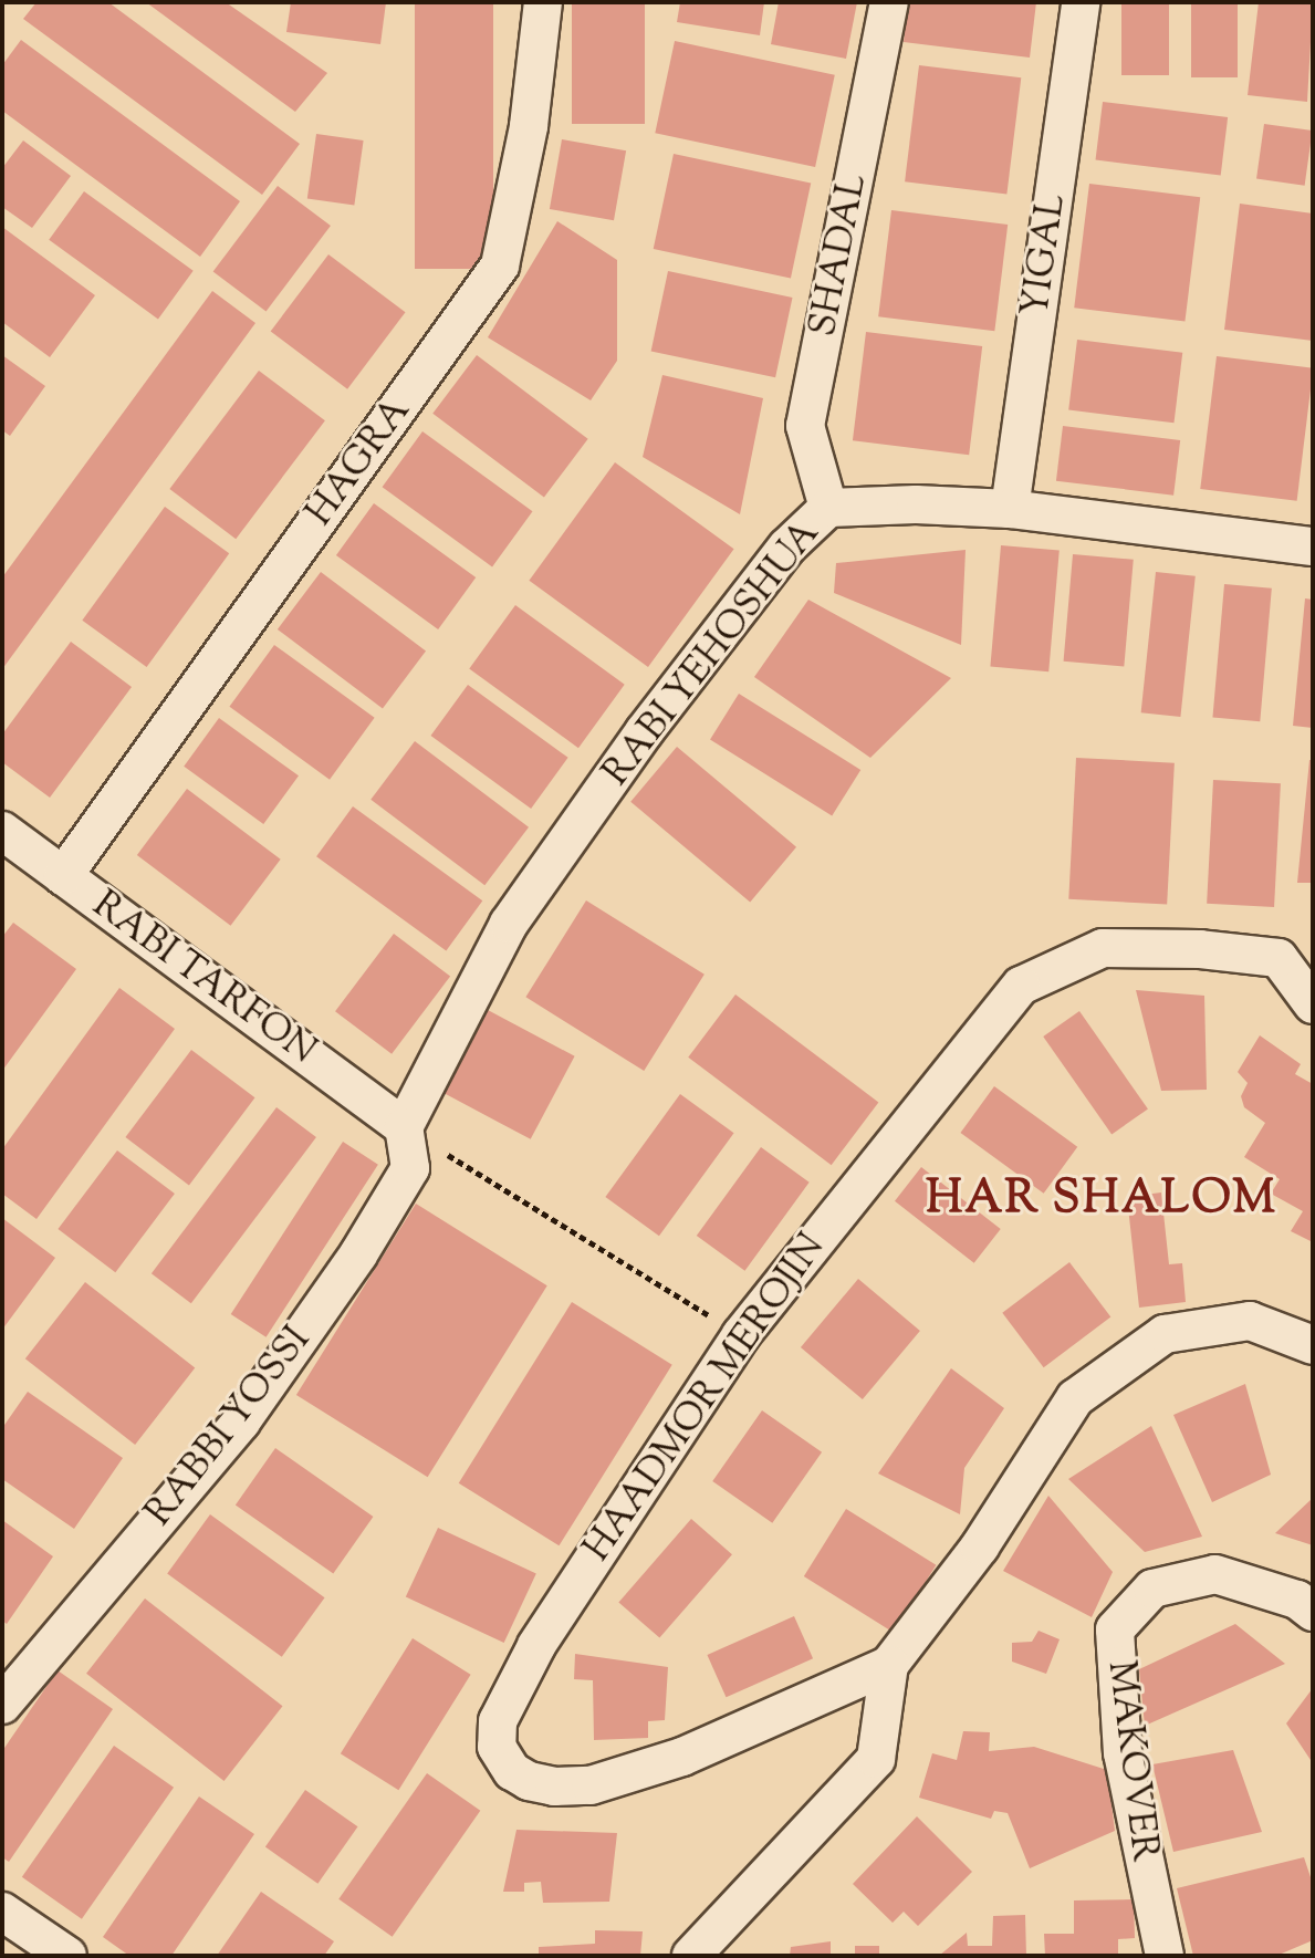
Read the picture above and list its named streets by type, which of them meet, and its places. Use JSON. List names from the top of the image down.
{
  "streets": {
    "street": [
      "SHADAL",
      "YIGAL",
      "HAGRA",
      "RABI YEHOSHUA",
      "RABI TARFON",
      "HAADMOR MEROJIN",
      "RABBI YOSSI",
      "MAKOVER"
    ]
  },
  "crossings": [
    ["SHADAL", "RABI YEHOSHUA"],
    ["YIGAL", "RABI YEHOSHUA"],
    ["HAGRA", "RABI TARFON"],
    ["RABI YEHOSHUA", "RABI TARFON"],
    ["RABI YEHOSHUA", "RABBI YOSSI"],
    ["RABI TARFON", "RABBI YOSSI"]
  ],
  "districts": ["HAR SHALOM"]
}
